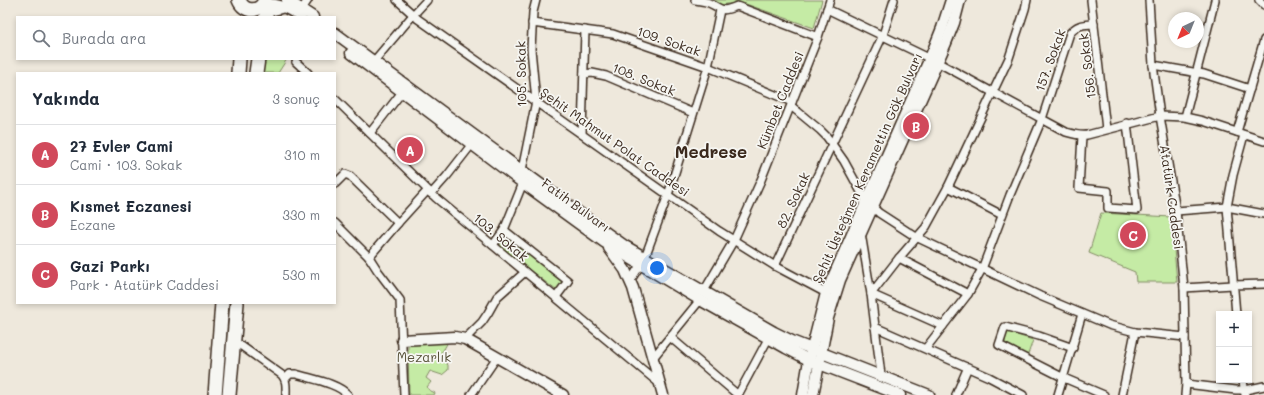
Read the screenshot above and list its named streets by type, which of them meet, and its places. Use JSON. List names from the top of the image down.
{
  "streets": {
    "main road": ["Şehit Üsteğmen Keramettin Gök Bulvarı", "Fatih Bulvarı"],
    "street": [
      "109. Sokak",
      "157. Sokak",
      "156. Sokak",
      "105. Sokak",
      "108. Sokak",
      "Kümbet Caddesi",
      "Şehit Mahmut Polat Caddesi",
      "Atatürk Caddesi",
      "82. Sokak",
      "103. Sokak"
    ]
  },
  "crossings": [
    ["109. Sokak", "105. Sokak"],
    ["109. Sokak", "Kümbet Caddesi"],
    ["109. Sokak", "Şehit Üsteğmen Keramettin Gök Bulvarı"],
    ["109. Sokak", "82. Sokak"],
    ["157. Sokak", "156. Sokak"],
    ["105. Sokak", "Şehit Mahmut Polat Caddesi"],
    ["105. Sokak", "Fatih Bulvarı"],
    ["Kümbet Caddesi", "Şehit Mahmut Polat Caddesi"],
    ["Kümbet Caddesi", "Fatih Bulvarı"],
    ["Şehit Mahmut Polat Caddesi", "Şehit Üsteğmen Keramettin Gök Bulvarı"],
    ["Şehit Mahmut Polat Caddesi", "82. Sokak"],
    ["Şehit Üsteğmen Keramettin Gök Bulvarı", "Fatih Bulvarı"]
  ],
  "districts": ["Medrese"],
  "parks": ["Mezarlık"],
  "north": "bottom left",
  "page": {
    "search": "Burada ara",
    "heading": ["Yakında", "3 sonuç"],
    "pins": ["B", "A", "C"],
    "list": [
      {
        "mark": "A",
        "name": "27 Evler Cami",
        "note": "Cami · 103. Sokak",
        "value": "310 m"
      },
      {
        "mark": "B",
        "name": "Kısmet Eczanesi",
        "note": "Eczane",
        "value": "330 m"
      },
      {
        "mark": "C",
        "name": "Gazi Parkı",
        "note": "Park · Atatürk Caddesi",
        "value": "530 m"
      }
    ],
    "map_buttons": ["+", "−"]
  }
}
